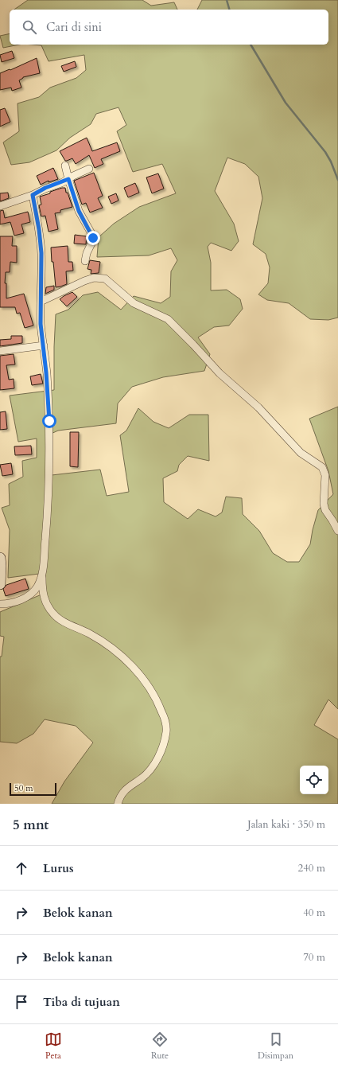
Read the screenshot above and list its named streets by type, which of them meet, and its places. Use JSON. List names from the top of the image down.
{
  "scale_bar": "50 m",
  "page": {
    "search": "Cari di sini",
    "scale": "50 m",
    "heading": ["5 mnt", "Jalan kaki · 350 m"],
    "list": [
      ["Lurus", "240 m"],
      ["Belok kanan", "40 m"],
      ["Belok kanan", "70 m"],
      "Tiba di tujuan"
    ],
    "nav": ["Peta", "Rute", "Disimpan"]
  }
}
